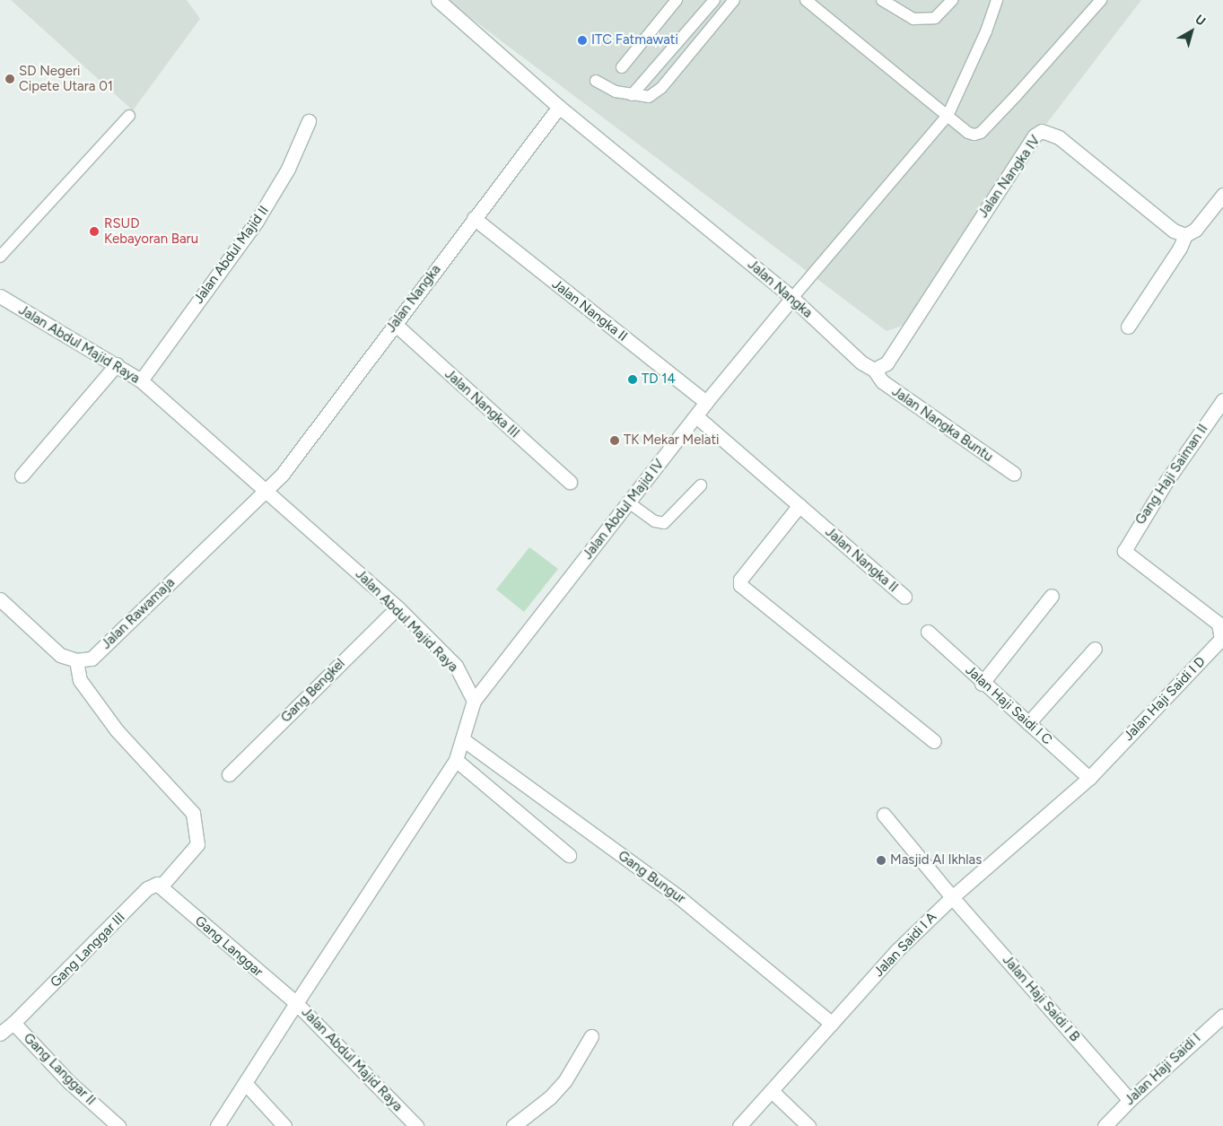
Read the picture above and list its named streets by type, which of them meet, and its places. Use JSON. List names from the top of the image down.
{
  "streets": {
    "street": [
      "Jalan Nangka IV",
      "Jalan Abdul Majid II",
      "Jalan Nangka",
      "Jalan Nangka II",
      "Jalan Abdul Majid Raya",
      "Jalan Nangka III",
      "Jalan Nangka Buntu",
      "Gang Haji Saiman II",
      "Jalan Abdul Majid IV",
      "Jalan Rawamaja",
      "Gang Bengkel",
      "Jalan Haji Saidi I D",
      "Jalan Haji Saidi I C",
      "Gang Bungur",
      "Jalan Saidi I A",
      "Gang Langgar",
      "Gang Langgar III",
      "Jalan Haji Saidi I B",
      "Gang Langgar II",
      "Jalan Haji Saidi I"
    ]
  },
  "crossings": [
    ["Jalan Nangka IV", "Jalan Nangka"],
    ["Jalan Nangka IV", "Jalan Nangka Buntu"],
    ["Jalan Abdul Majid II", "Jalan Abdul Majid Raya"],
    ["Jalan Nangka", "Jalan Nangka II"],
    ["Jalan Nangka", "Jalan Abdul Majid Raya"],
    ["Jalan Nangka", "Jalan Nangka III"],
    ["Jalan Nangka", "Jalan Nangka Buntu"],
    ["Jalan Nangka", "Jalan Abdul Majid IV"],
    ["Jalan Nangka", "Jalan Rawamaja"],
    ["Jalan Nangka II", "Jalan Abdul Majid IV"],
    ["Jalan Abdul Majid Raya", "Jalan Abdul Majid IV"],
    ["Jalan Abdul Majid Raya", "Jalan Rawamaja"],
    ["Jalan Abdul Majid Raya", "Gang Bengkel"],
    ["Jalan Abdul Majid Raya", "Gang Bungur"],
    ["Jalan Abdul Majid Raya", "Gang Langgar"],
    ["Gang Haji Saiman II", "Jalan Haji Saidi I D"],
    ["Jalan Haji Saidi I D", "Jalan Haji Saidi I C"],
    ["Jalan Haji Saidi I D", "Jalan Saidi I A"],
    ["Jalan Haji Saidi I C", "Jalan Saidi I A"],
    ["Gang Bungur", "Jalan Saidi I A"],
    ["Jalan Saidi I A", "Jalan Haji Saidi I B"],
    ["Gang Langgar", "Gang Langgar III"],
    ["Gang Langgar III", "Gang Langgar II"],
    ["Jalan Haji Saidi I B", "Jalan Haji Saidi I"]
  ],
  "places": [
    "ITC Fatmawati",
    "SD Negeri Cipete Utara 01",
    "RSUD Kebayoran Baru",
    "TD 14",
    "TK Mekar Melati",
    "Masjid Al Ikhlas"
  ],
  "north": "top right"
}
